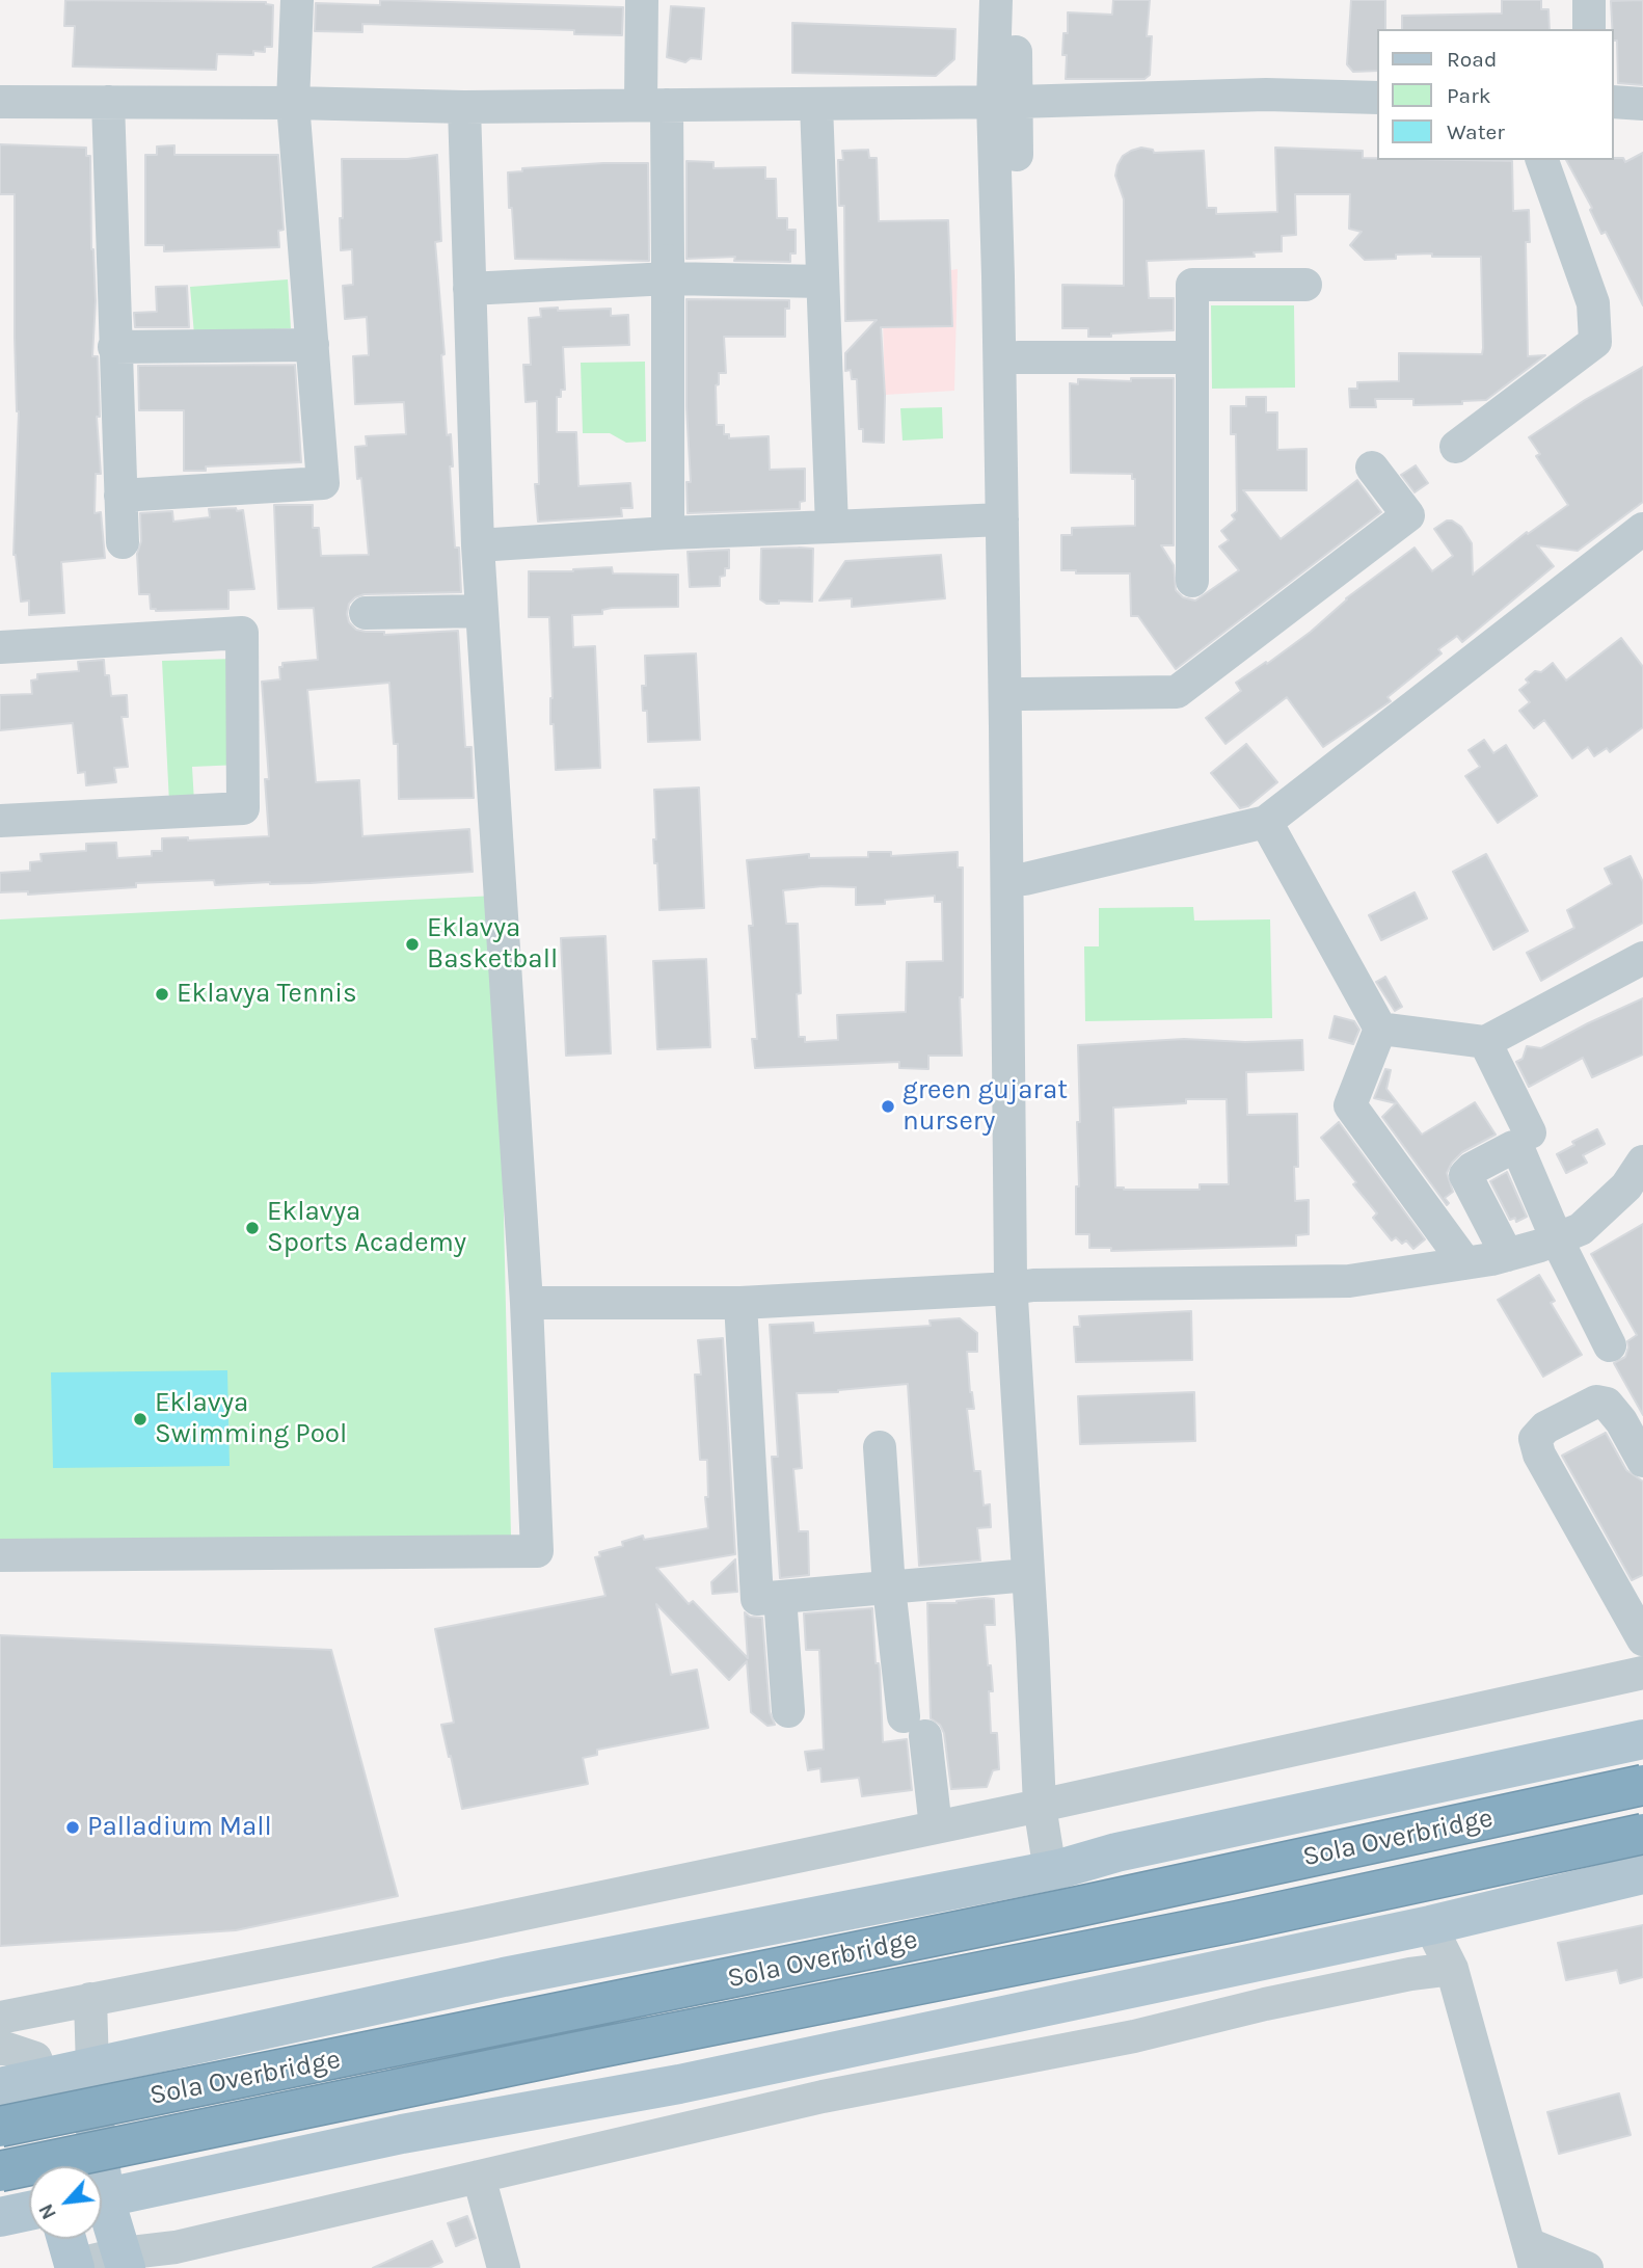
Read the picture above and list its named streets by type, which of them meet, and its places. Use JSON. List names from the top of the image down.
{
  "streets": {
    "highway": ["Sola Overbridge"]
  },
  "places": [
    "Eklavya Basketball",
    "Eklavya Tennis",
    "green gujarat nursery",
    "Eklavya Sports Academy",
    "Eklavya Swimming Pool",
    "Palladium Mall"
  ],
  "legend": ["Road", "Park", "Water"],
  "north": "bottom left"
}
